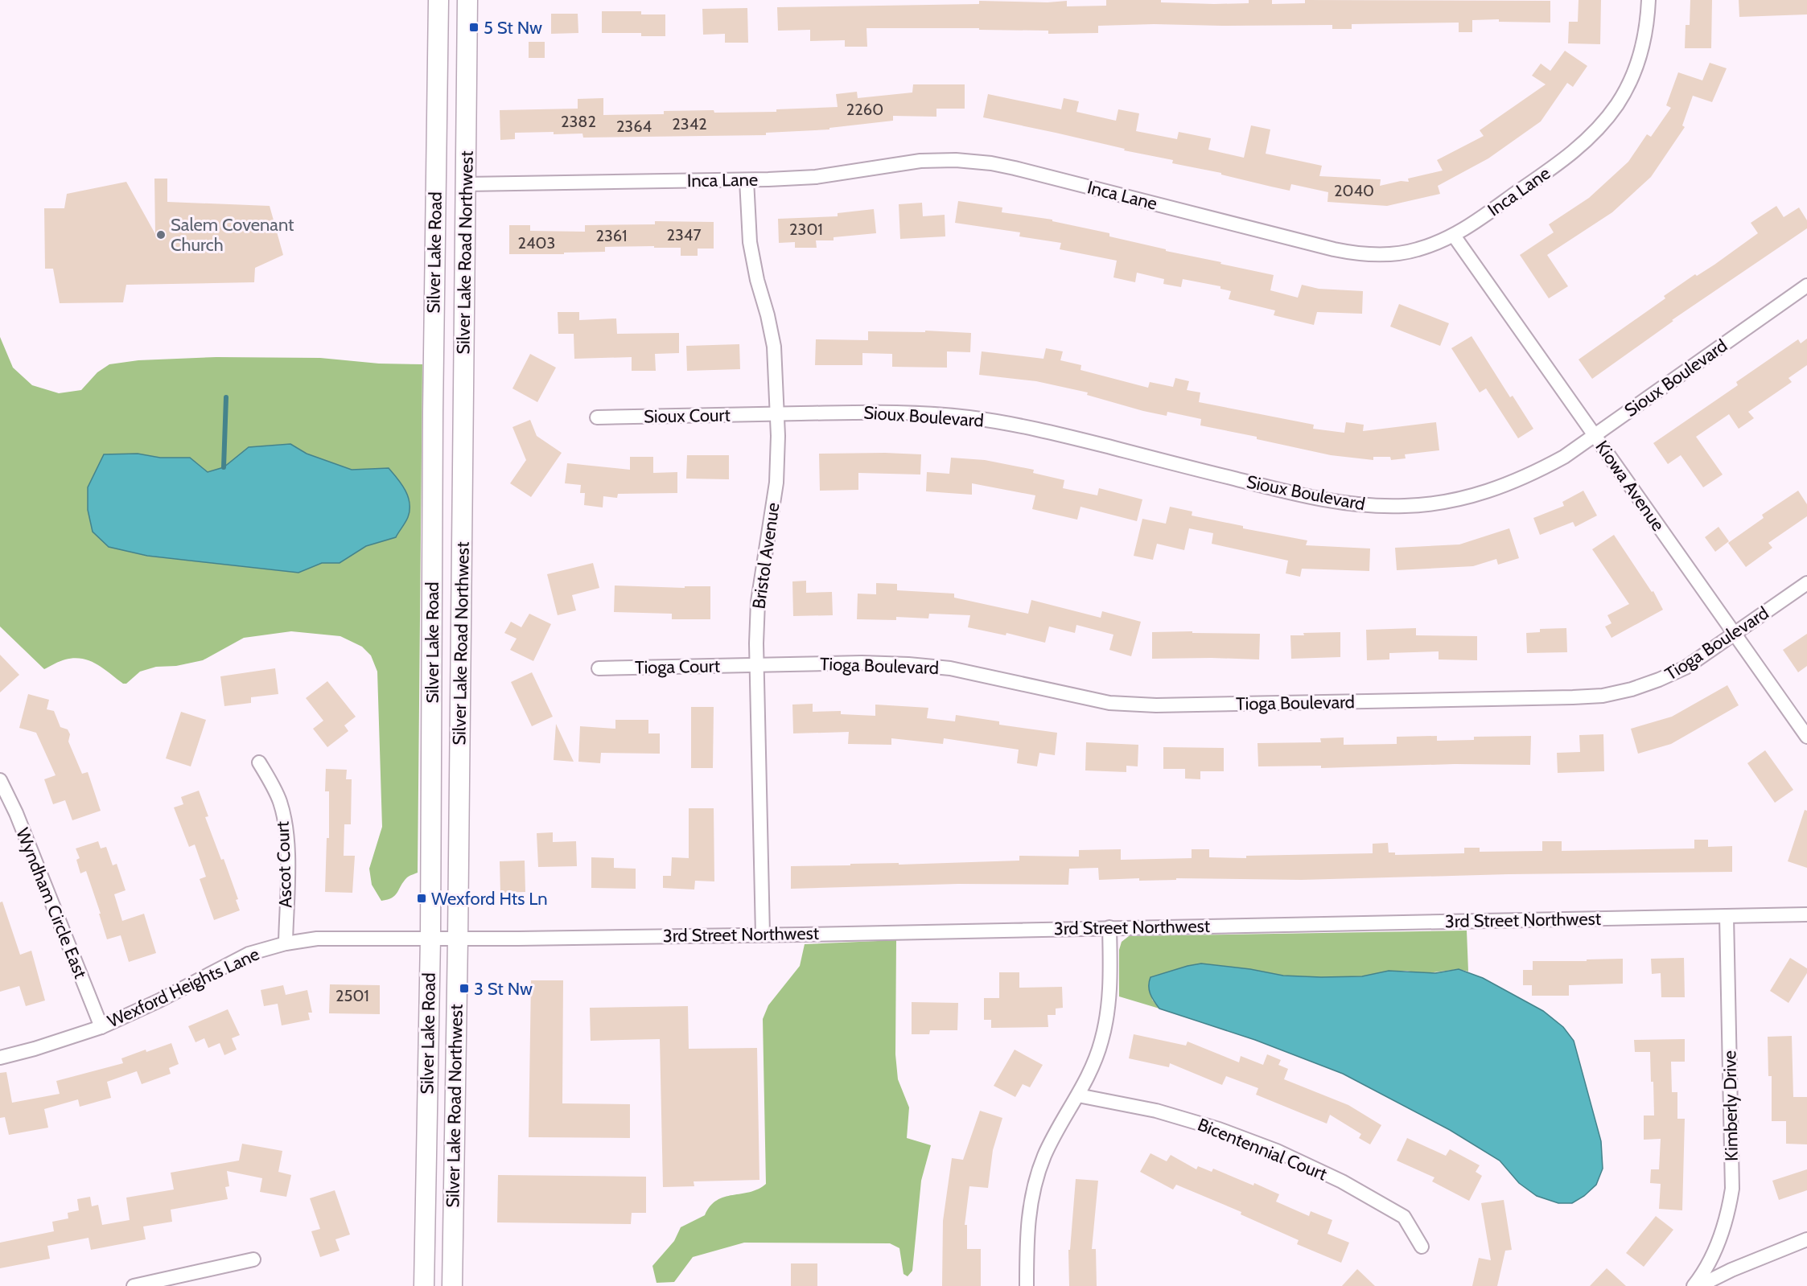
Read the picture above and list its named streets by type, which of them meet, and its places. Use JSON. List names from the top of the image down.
{
  "streets": {
    "main road": ["Silver Lake Road", "Silver Lake Road Northwest"],
    "street": [
      "Inca Lane",
      "Sioux Boulevard",
      "Sioux Court",
      "Kiowa Avenue",
      "Bristol Avenue",
      "Tioga Boulevard",
      "Tioga Court",
      "Ascot Court",
      "Wyndham Circle East",
      "3rd Street Northwest",
      "Wexford Heights Lane",
      "Kimberly Drive",
      "Bicentennial Court"
    ]
  },
  "crossings": [
    ["Inca Lane", "Silver Lake Road Northwest"],
    ["Inca Lane", "Kiowa Avenue"],
    ["Inca Lane", "Bristol Avenue"],
    ["Silver Lake Road", "Wexford Heights Lane"],
    ["Silver Lake Road Northwest", "3rd Street Northwest"],
    ["Silver Lake Road Northwest", "Wexford Heights Lane"],
    ["Sioux Boulevard", "Sioux Court"],
    ["Sioux Boulevard", "Kiowa Avenue"],
    ["Sioux Boulevard", "Bristol Avenue"],
    ["Sioux Court", "Bristol Avenue"],
    ["Kiowa Avenue", "Tioga Boulevard"],
    ["Bristol Avenue", "Tioga Boulevard"],
    ["Bristol Avenue", "Tioga Court"],
    ["Bristol Avenue", "3rd Street Northwest"],
    ["Tioga Boulevard", "Tioga Court"],
    ["Ascot Court", "Wexford Heights Lane"],
    ["Wyndham Circle East", "Wexford Heights Lane"],
    ["3rd Street Northwest", "Wexford Heights Lane"],
    ["3rd Street Northwest", "Kimberly Drive"]
  ],
  "places": {
    "transit": ["5 St Nw", "Wexford Hts Ln", "3 St Nw"],
    "other": ["Salem Covenant Church"]
  },
  "house_numbers": [
    "2260",
    "2382",
    "2342",
    "2364",
    "2040",
    "2301",
    "2347",
    "2361",
    "2403",
    "2501"
  ]
}
